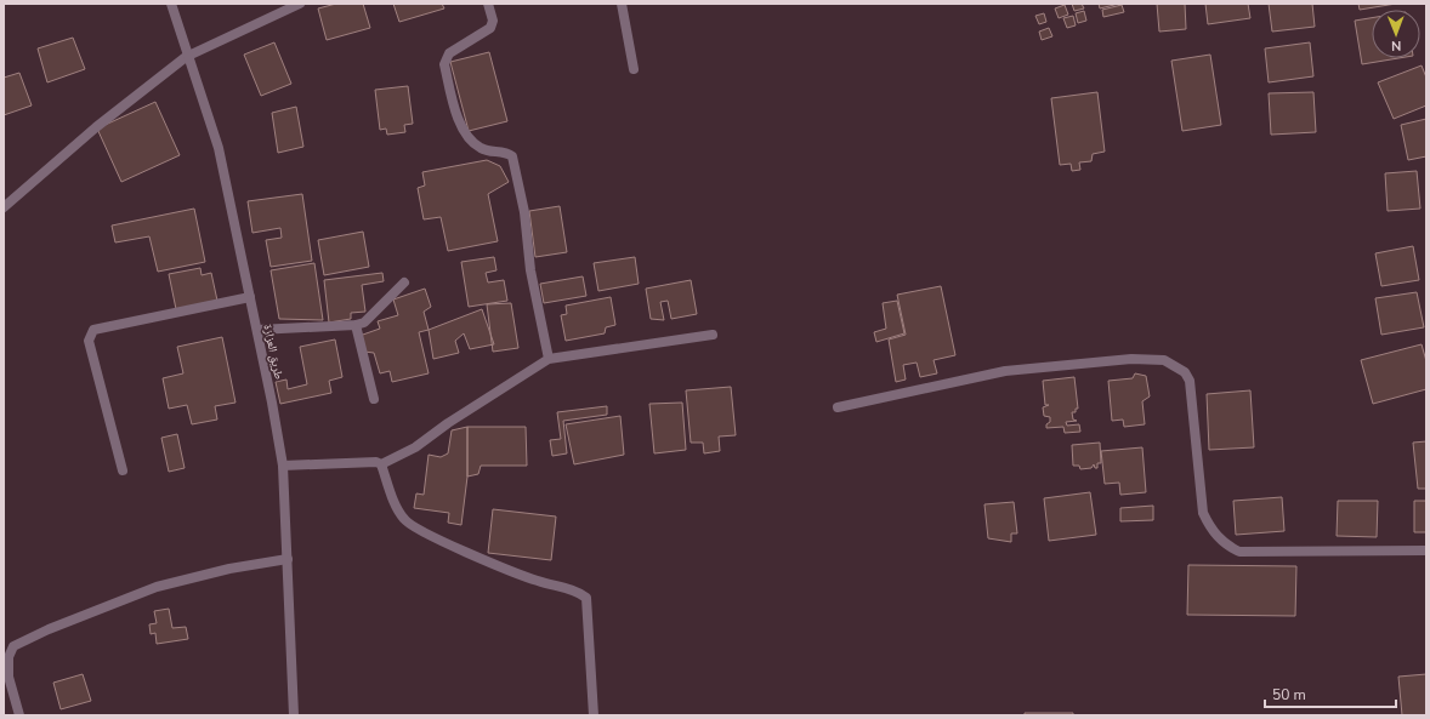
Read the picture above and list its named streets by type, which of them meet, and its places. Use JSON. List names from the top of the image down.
{
  "streets": {
    "street": ["طريق العزازة"]
  },
  "scale_bar": "50 m",
  "north": "bottom"
}
